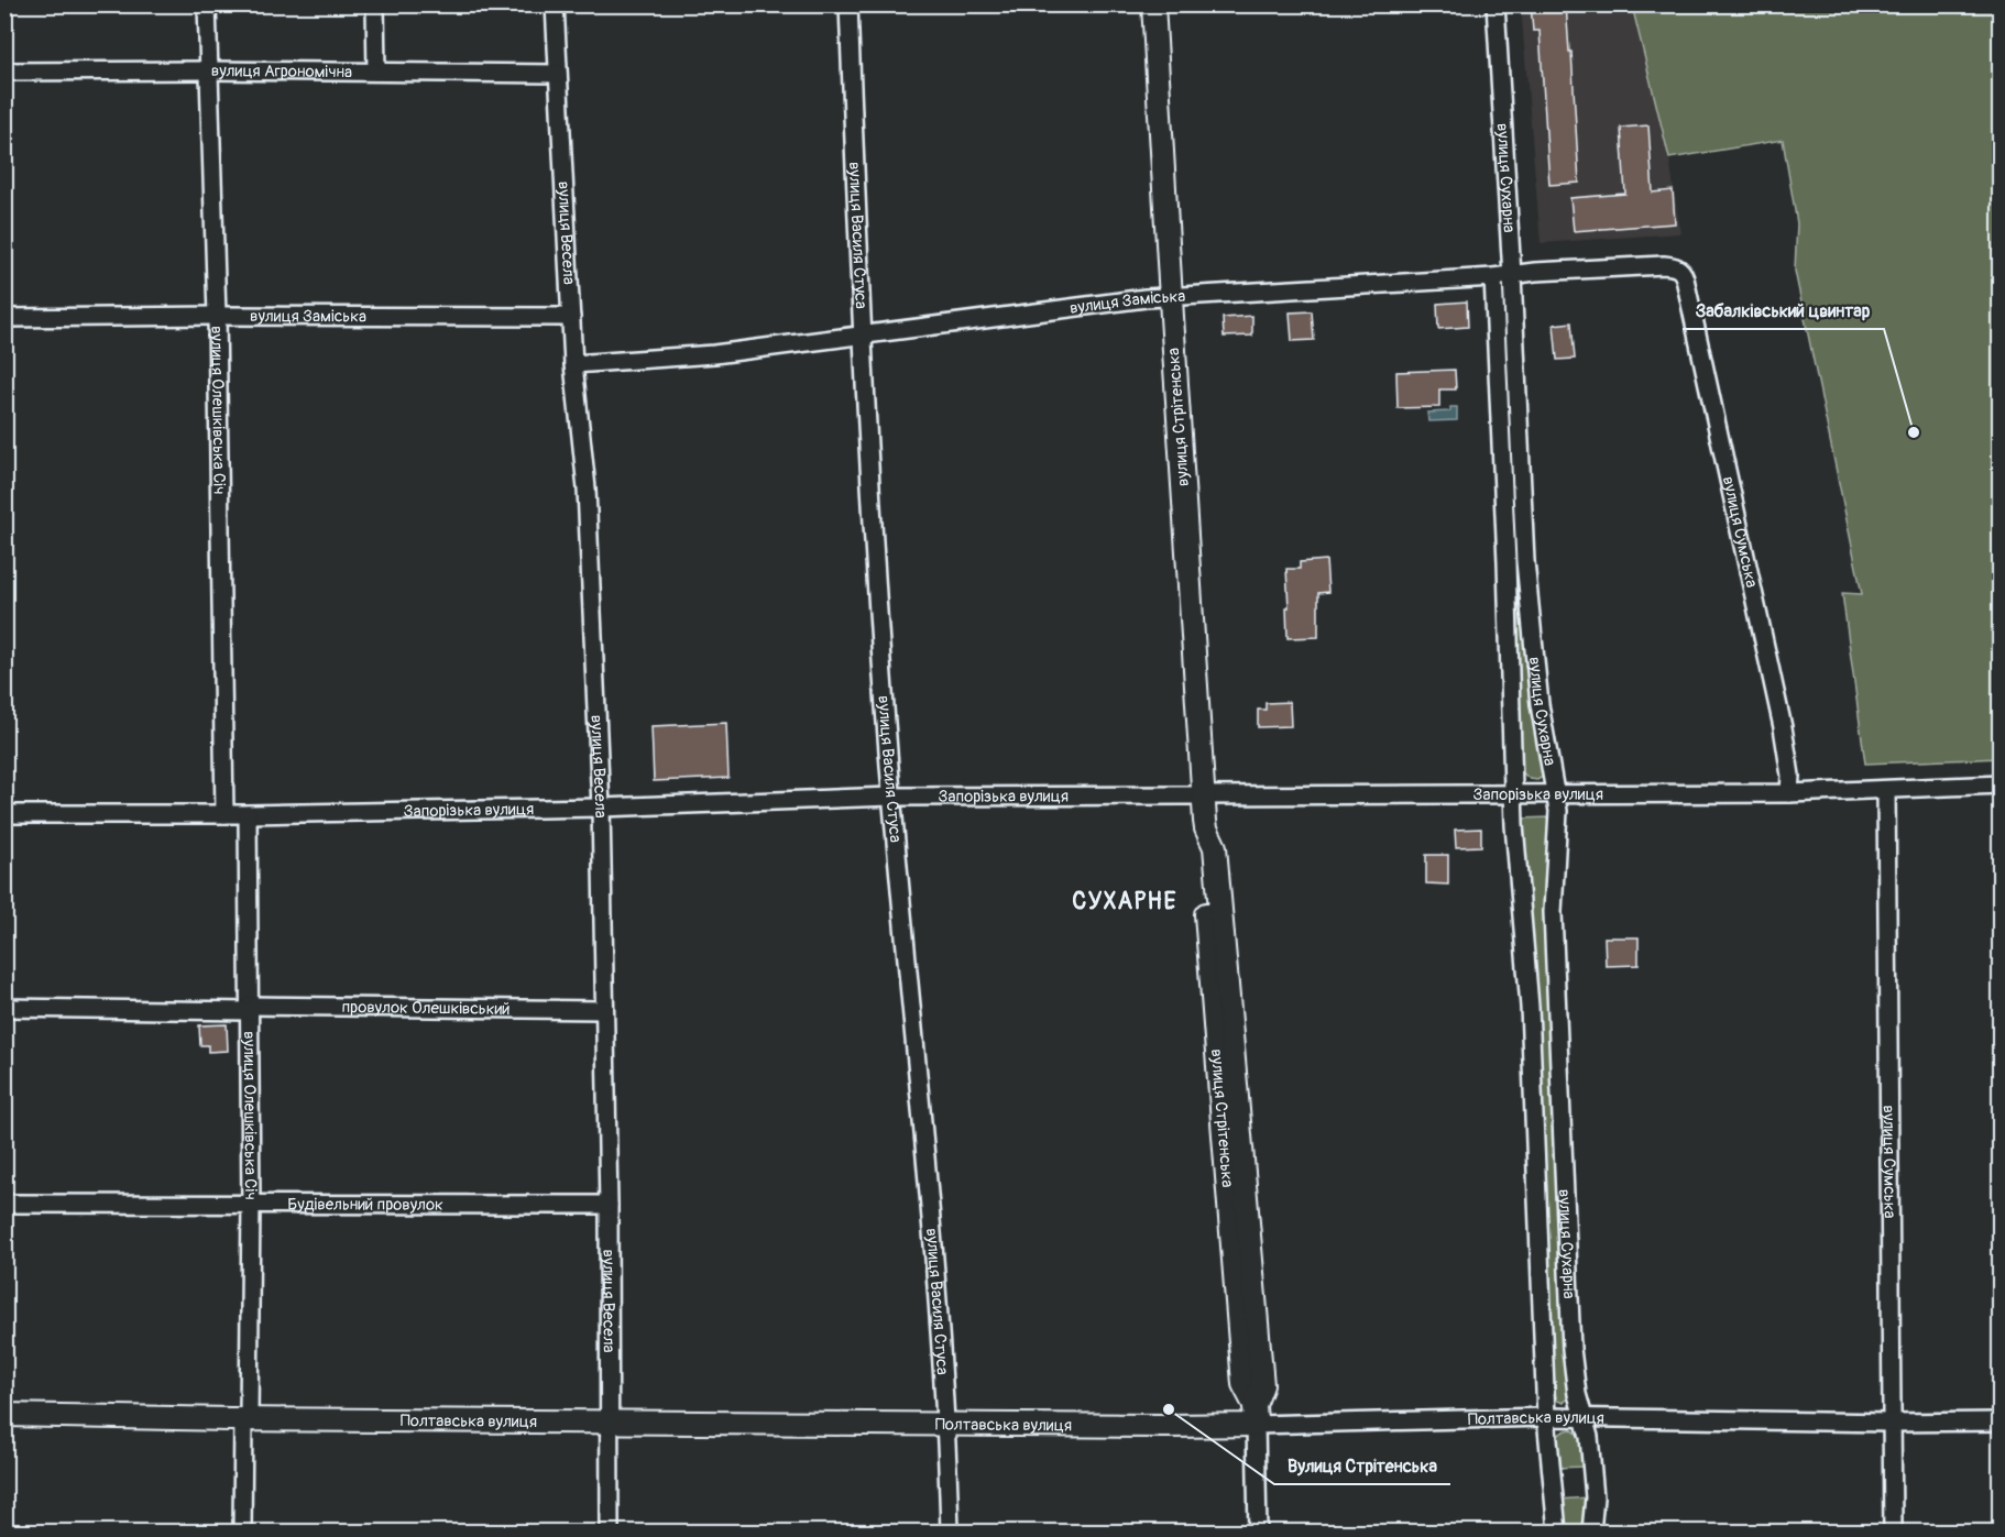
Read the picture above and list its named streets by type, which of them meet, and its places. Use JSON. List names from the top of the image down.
{
  "streets": {
    "main road": ["вулиця Стрітенська", "Полтавська вулиця"],
    "street": [
      "вулиця Агрономічна",
      "вулиця Сухарна",
      "вулиця Весела",
      "вулиця Василя Стуса",
      "вулиця Заміська",
      "вулиця Олешківська Січ",
      "вулиця Сумська",
      "Запорізька вулиця",
      "провулок Олешківський",
      "Будівельний провулок"
    ]
  },
  "crossings": [
    ["вулиця Агрономічна", "вулиця Весела"],
    ["вулиця Агрономічна", "вулиця Олешківська Січ"],
    ["вулиця Сухарна", "вулиця Заміська"],
    ["вулиця Сухарна", "Запорізька вулиця"],
    ["вулиця Сухарна", "Полтавська вулиця"],
    ["вулиця Весела", "вулиця Заміська"],
    ["вулиця Весела", "Запорізька вулиця"],
    ["вулиця Весела", "провулок Олешківський"],
    ["вулиця Весела", "Будівельний провулок"],
    ["вулиця Весела", "Полтавська вулиця"],
    ["вулиця Василя Стуса", "вулиця Заміська"],
    ["вулиця Василя Стуса", "Запорізька вулиця"],
    ["вулиця Василя Стуса", "Полтавська вулиця"],
    ["вулиця Заміська", "вулиця Олешківська Січ"],
    ["вулиця Заміська", "вулиця Стрітенська"],
    ["вулиця Заміська", "вулиця Сумська"],
    ["вулиця Олешківська Січ", "Запорізька вулиця"],
    ["вулиця Олешківська Січ", "провулок Олешківський"],
    ["вулиця Олешківська Січ", "Будівельний провулок"],
    ["вулиця Олешківська Січ", "Полтавська вулиця"],
    ["вулиця Стрітенська", "Запорізька вулиця"],
    ["вулиця Стрітенська", "Полтавська вулиця"],
    ["вулиця Сумська", "Запорізька вулиця"],
    ["вулиця Сумська", "Полтавська вулиця"]
  ],
  "districts": ["СУХАРНЕ"],
  "places": ["Забалківський цвинтар", "Вулиця Стрітенська"]
}
